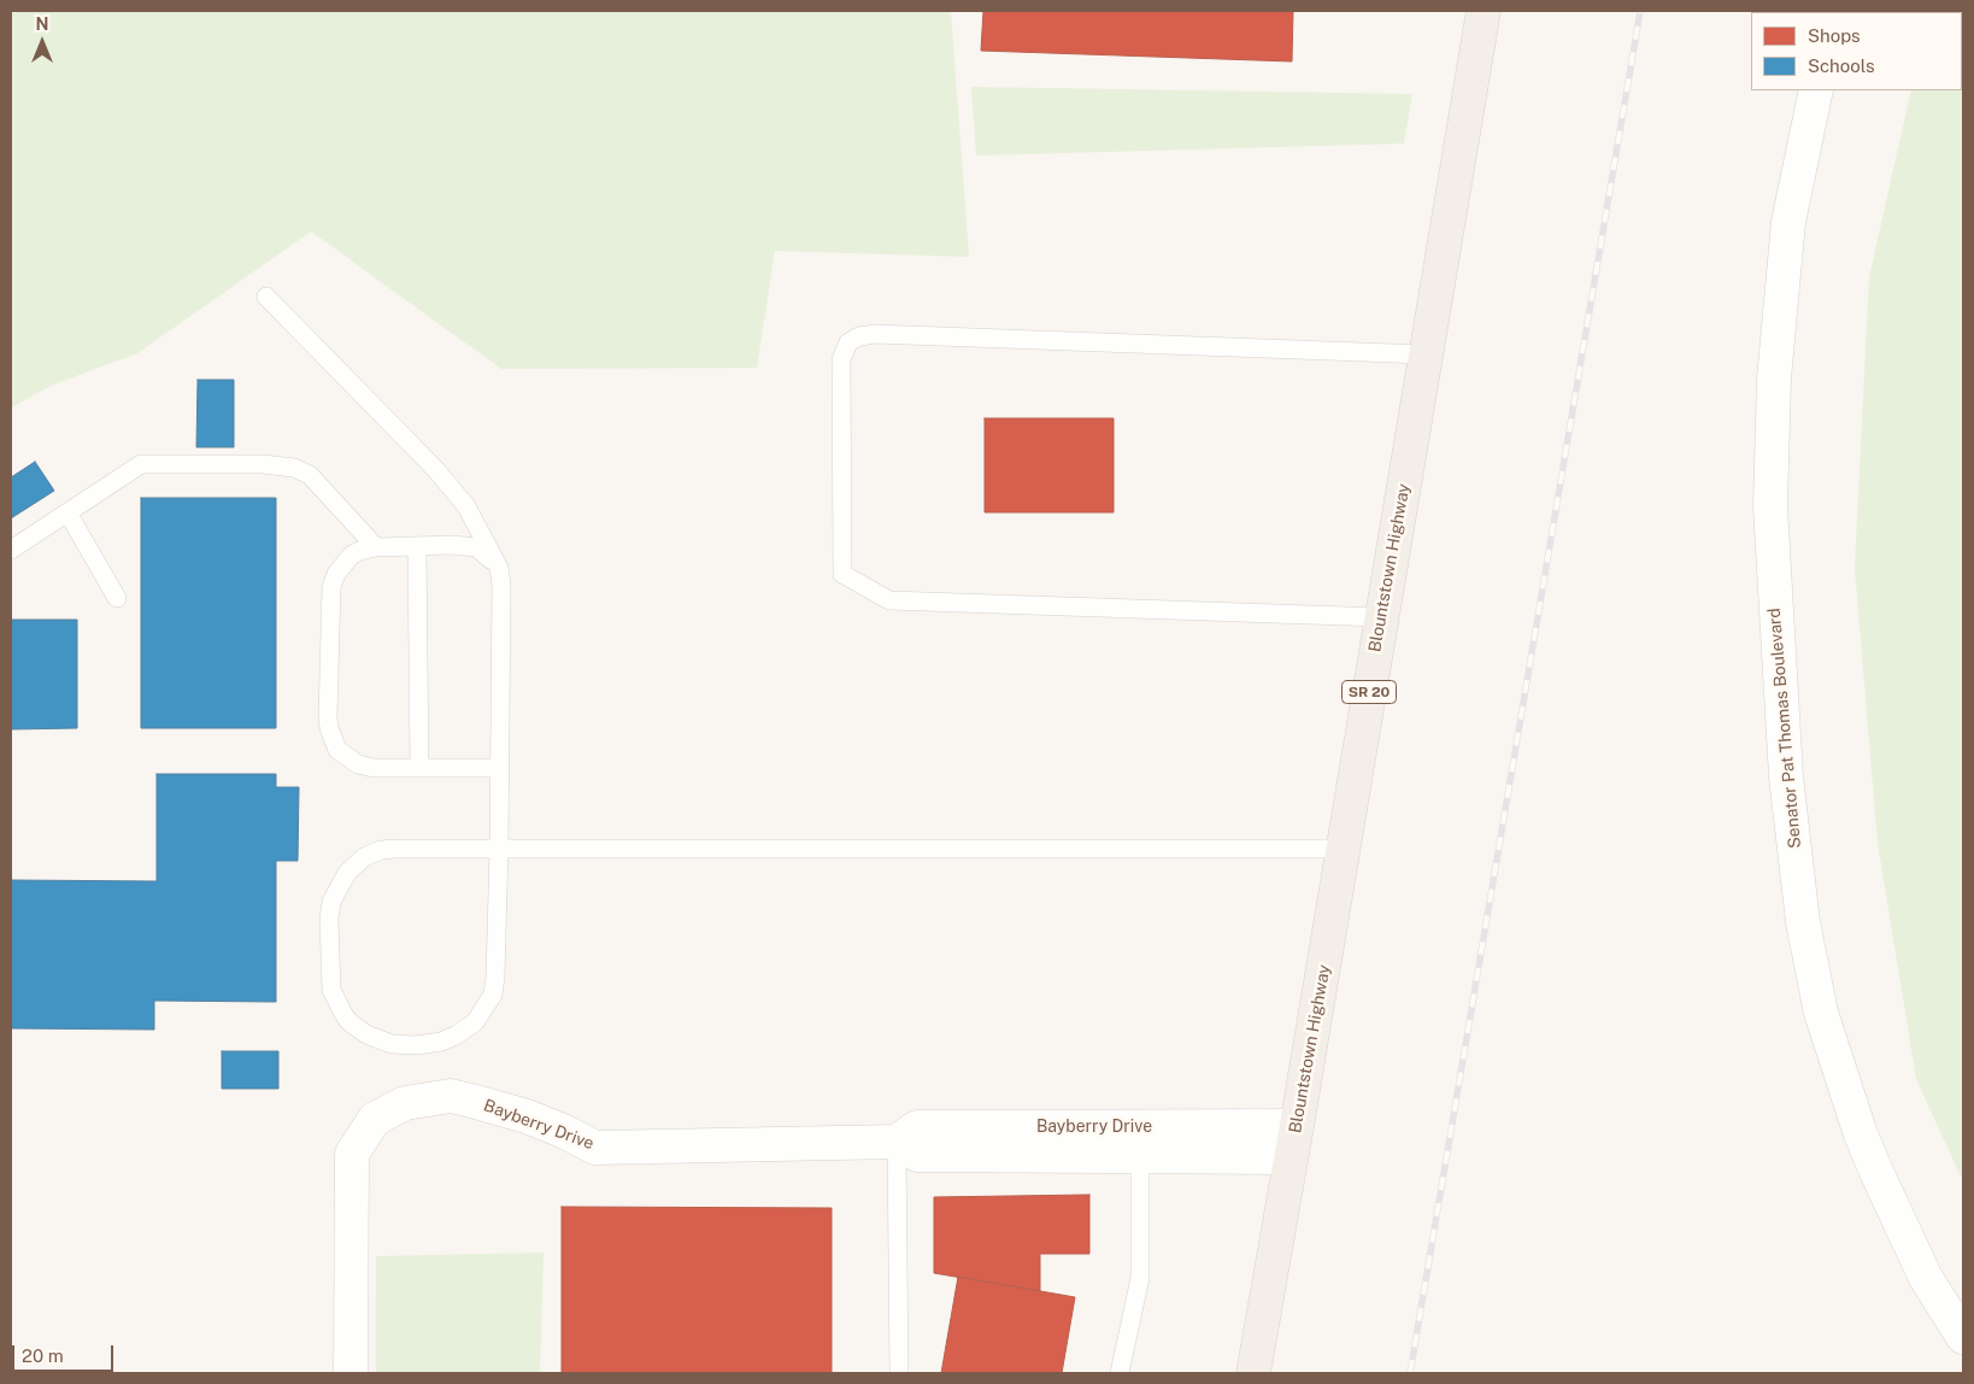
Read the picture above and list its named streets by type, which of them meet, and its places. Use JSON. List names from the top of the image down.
{
  "streets": {
    "main road": ["Blountstown Highway", "SR 20"],
    "street": ["Senator Pat Thomas Boulevard", "Bayberry Drive"]
  },
  "crossings": [
    ["Blountstown Highway", "Bayberry Drive"]
  ],
  "legend": ["Shops", "Schools"],
  "scale_bar": "20 m",
  "north": "top"
}
